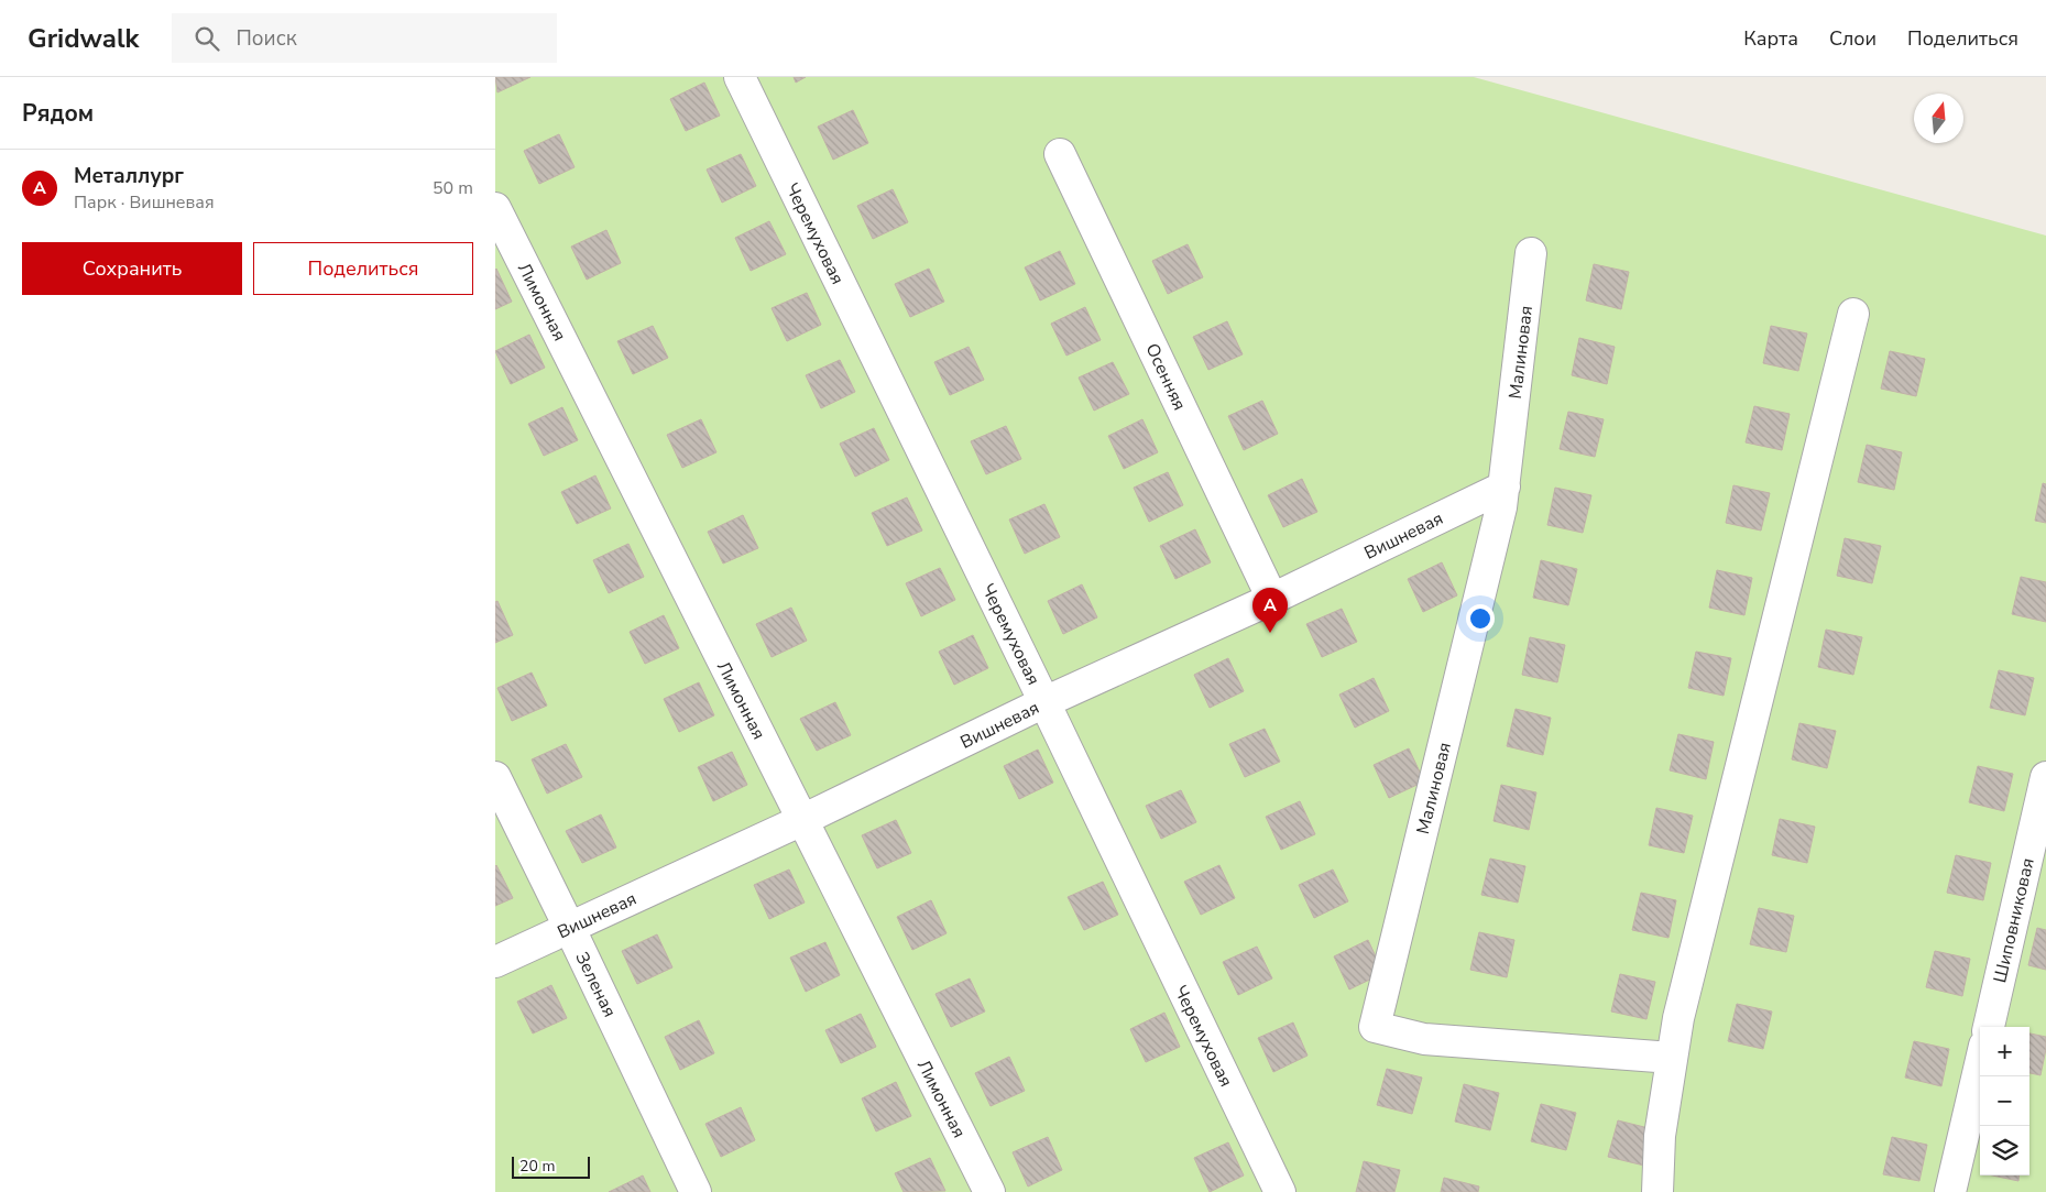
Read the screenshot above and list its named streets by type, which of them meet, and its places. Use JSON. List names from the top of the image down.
{
  "streets": {
    "street": [
      "Черемуховая",
      "Лимонная",
      "Малиновая",
      "Осенняя",
      "Вишневая",
      "Шиповниковая",
      "Зеленая"
    ]
  },
  "crossings": [
    ["Черемуховая", "Вишневая"],
    ["Лимонная", "Вишневая"],
    ["Малиновая", "Вишневая"],
    ["Осенняя", "Вишневая"],
    ["Вишневая", "Зеленая"]
  ],
  "scale_bar": "20 m",
  "north": "top",
  "page": {
    "header": "Gridwalk",
    "search": "Поиск",
    "nav": ["Карта", "Слои", "Поделиться"],
    "heading": "Рядом",
    "list": [
      {
        "mark": "A",
        "name": "Металлург",
        "note": "Парк · Вишневая",
        "value": "50 m"
      }
    ],
    "buttons": ["Сохранить", "Поделиться"],
    "pins": "A",
    "map_buttons": ["+", "−"],
    "scale": "20 m"
  }
}
